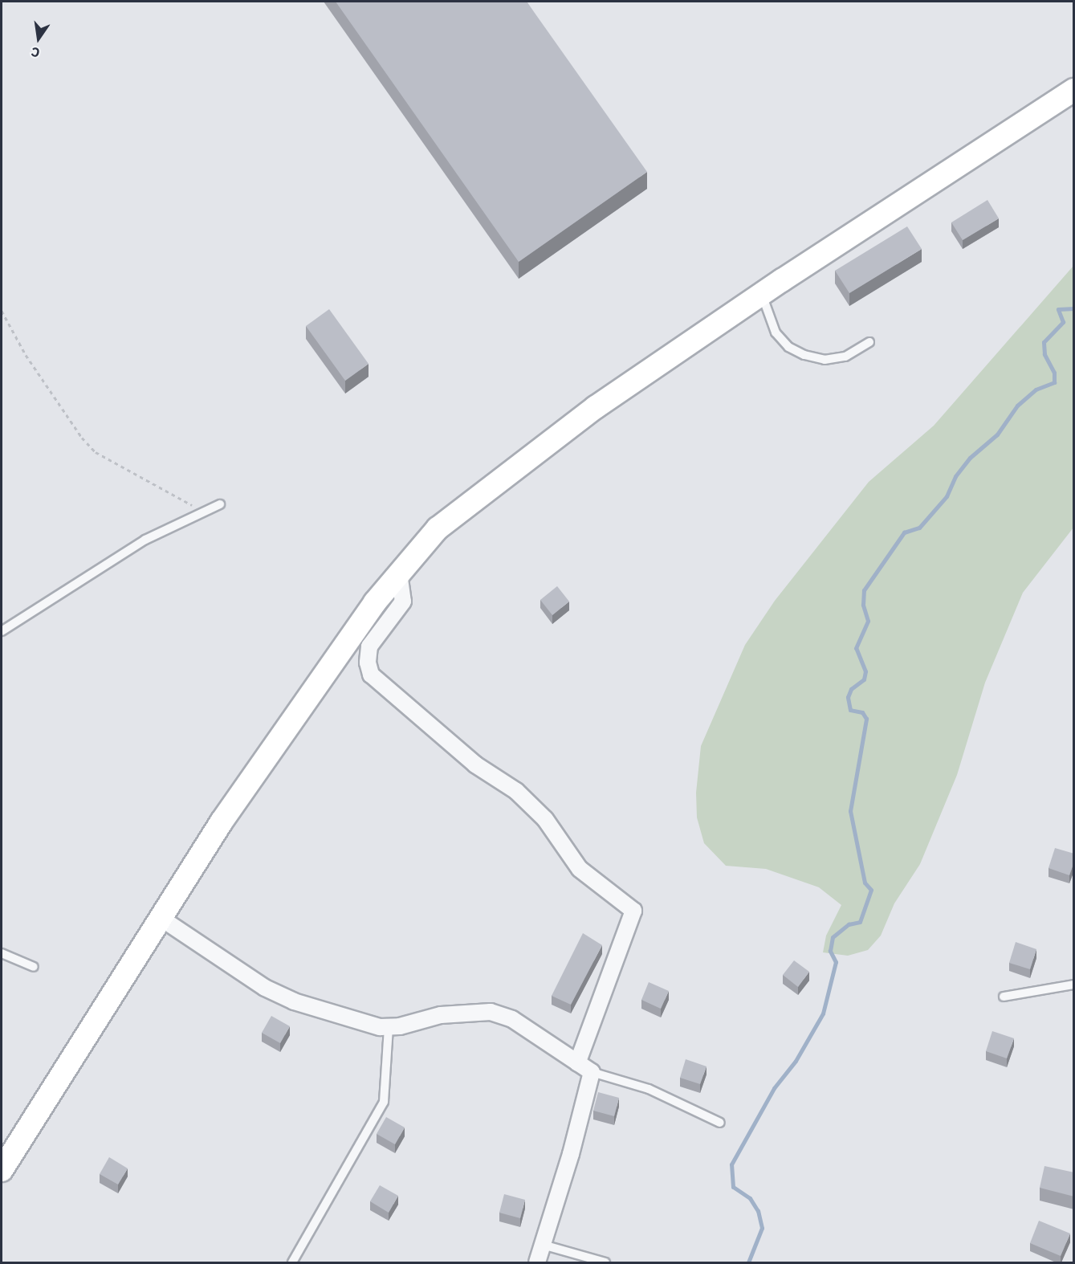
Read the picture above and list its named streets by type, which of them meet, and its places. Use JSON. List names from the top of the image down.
{
  "north": "bottom"
}
